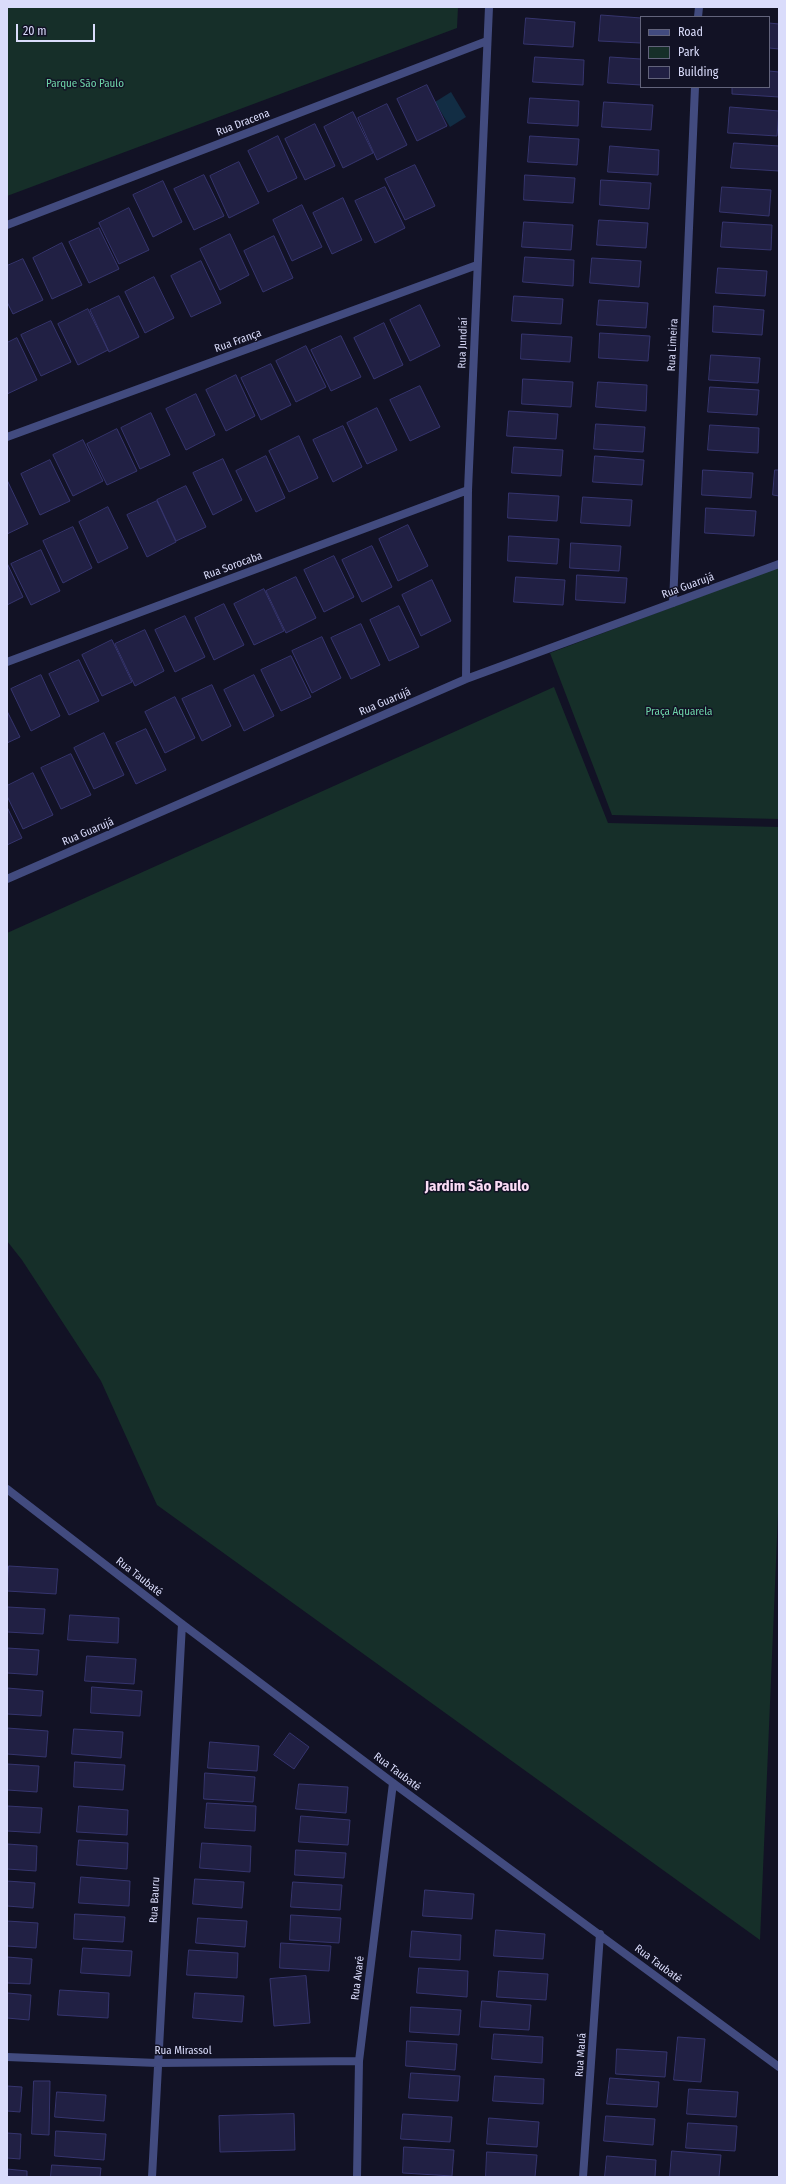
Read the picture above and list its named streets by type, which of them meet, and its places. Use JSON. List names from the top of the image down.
{
  "streets": {
    "street": [
      "Rua Dracena",
      "Rua França",
      "Rua Jundiaí",
      "Rua Limeira",
      "Rua Sorocaba",
      "Rua Guarujá",
      "Rua Taubaté",
      "Rua Bauru",
      "Rua Avaré",
      "Rua Mirassol",
      "Rua Mauá"
    ]
  },
  "crossings": [
    ["Rua Dracena", "Rua Jundiaí"],
    ["Rua França", "Rua Jundiaí"],
    ["Rua Jundiaí", "Rua Sorocaba"],
    ["Rua Jundiaí", "Rua Guarujá"],
    ["Rua Limeira", "Rua Guarujá"],
    ["Rua Taubaté", "Rua Bauru"],
    ["Rua Taubaté", "Rua Avaré"],
    ["Rua Taubaté", "Rua Mauá"],
    ["Rua Bauru", "Rua Mirassol"],
    ["Rua Avaré", "Rua Mirassol"]
  ],
  "districts": ["Jardim São Paulo"],
  "parks": ["Parque São Paulo", "Praça Aquarela"],
  "legend": ["Road", "Park", "Building"],
  "scale_bar": "20 m"
}
